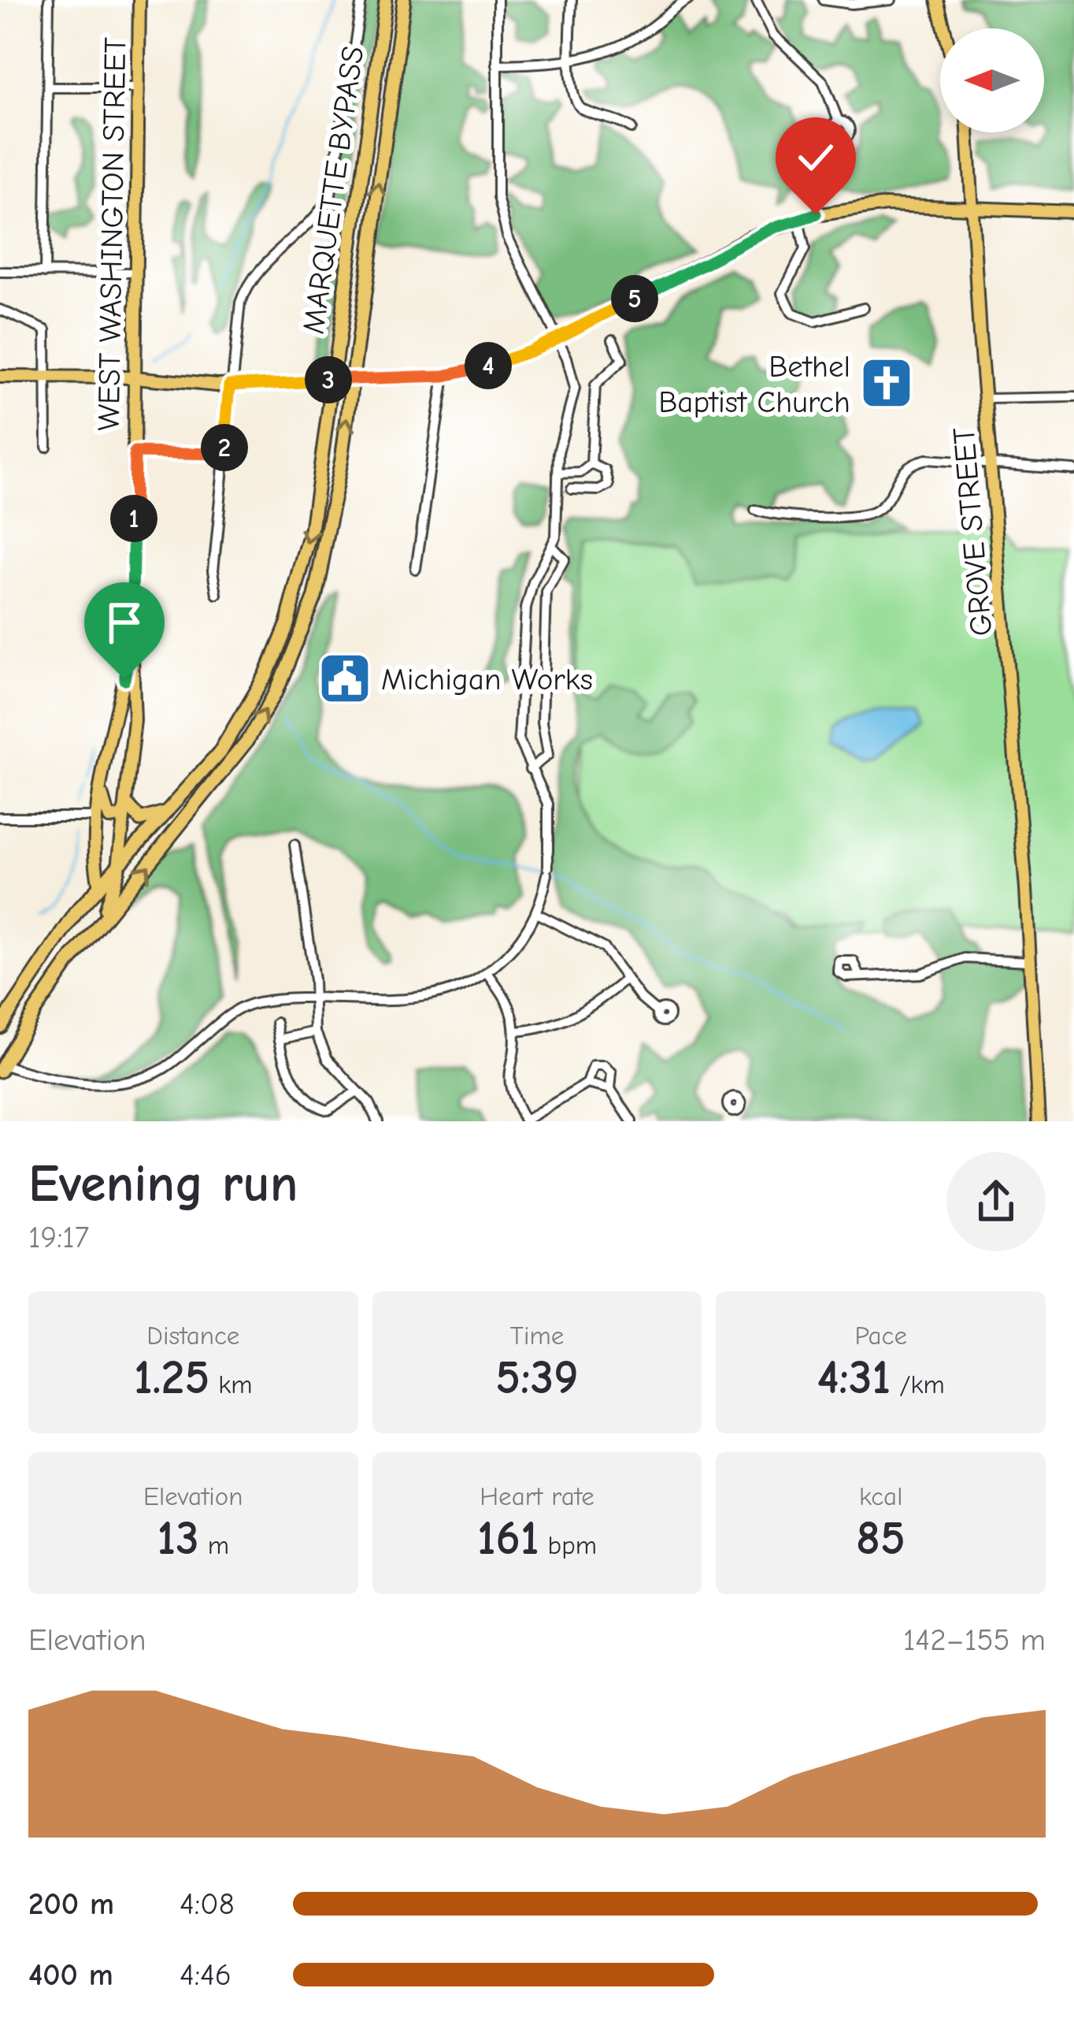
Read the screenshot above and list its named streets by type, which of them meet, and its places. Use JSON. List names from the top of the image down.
{
  "streets": {
    "highway": ["MARQUETTE BYPASS"],
    "main road": ["WEST WASHINGTON STREET", "GROVE STREET"]
  },
  "crossings": [
    ["MARQUETTE BYPASS", "WEST WASHINGTON STREET"]
  ],
  "places": {
    "church": ["Bethel Baptist Church"],
    "public building": ["Michigan Works"]
  },
  "north": "left",
  "page": {
    "pins": [
      "5",
      "4",
      "3",
      "2",
      "1"
    ],
    "heading": ["Evening run", "19:17"],
    "stats": [
      ["Distance", "1.25 km"],
      ["Time", "5:39"],
      ["Pace", "4:31 /km"],
      ["Elevation", "13 m"],
      ["Heart rate", "161 bpm"],
      ["kcal", "85"]
    ],
    "chart": ["Elevation", "142–155 m"],
    "list": [
      {
        "name": "200 m",
        "note": "4:08"
      },
      {
        "name": "400 m",
        "note": "4:46"
      }
    ]
  }
}
